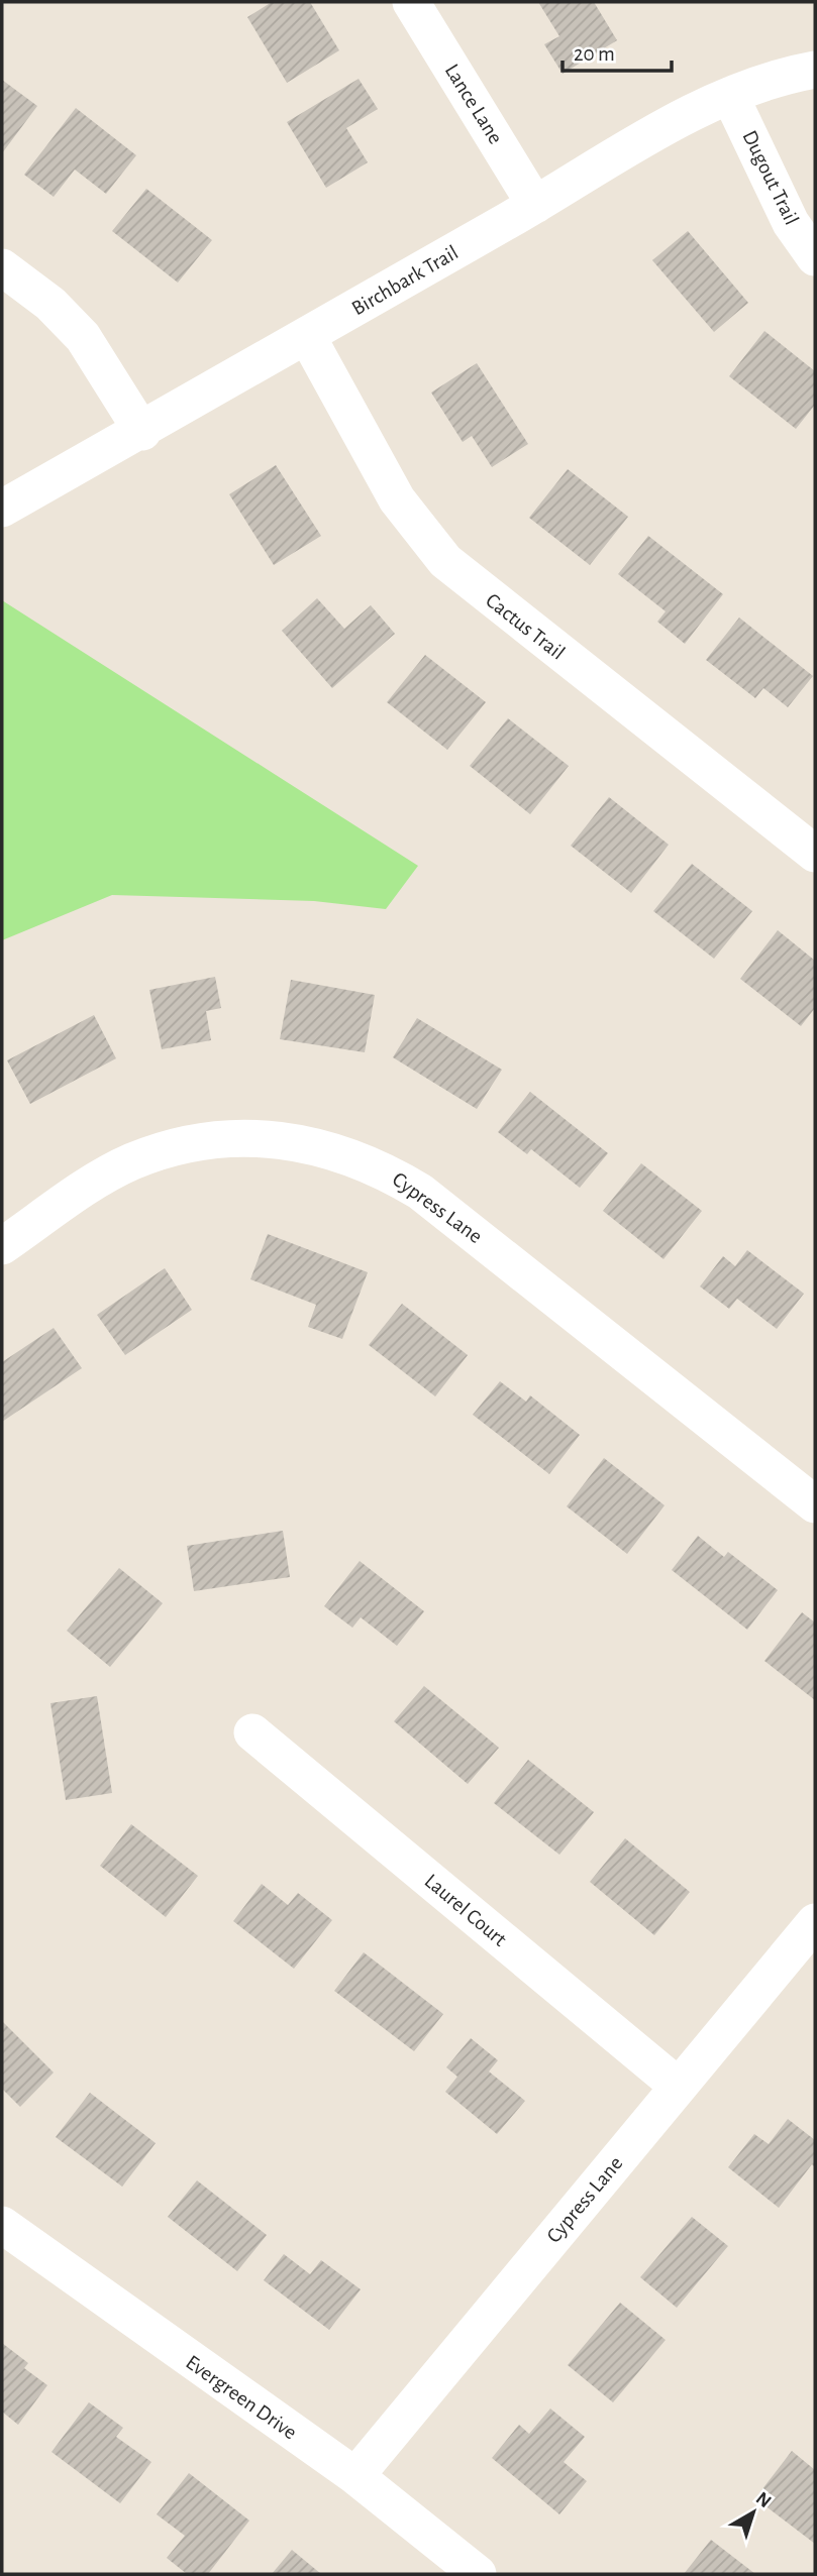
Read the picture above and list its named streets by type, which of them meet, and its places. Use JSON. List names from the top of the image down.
{
  "streets": {
    "street": [
      "Lance Lane",
      "Dugout Trail",
      "Birchbark Trail",
      "Cactus Trail",
      "Cypress Lane",
      "Laurel Court",
      "Evergreen Drive"
    ]
  },
  "crossings": [
    ["Lance Lane", "Birchbark Trail"],
    ["Dugout Trail", "Birchbark Trail"],
    ["Birchbark Trail", "Cactus Trail"],
    ["Cypress Lane", "Laurel Court"],
    ["Cypress Lane", "Evergreen Drive"]
  ],
  "scale_bar": "20 m",
  "north": "top right"
}
